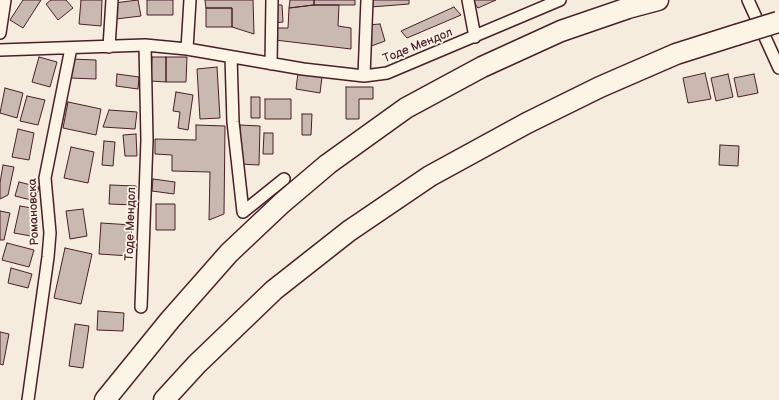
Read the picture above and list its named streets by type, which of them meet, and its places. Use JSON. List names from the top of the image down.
{
  "streets": {
    "street": ["Тоде Мендол", "Романовска"]
  },
  "crossings": [
    ["Тоде Мендол", "Романовска"]
  ]
}
